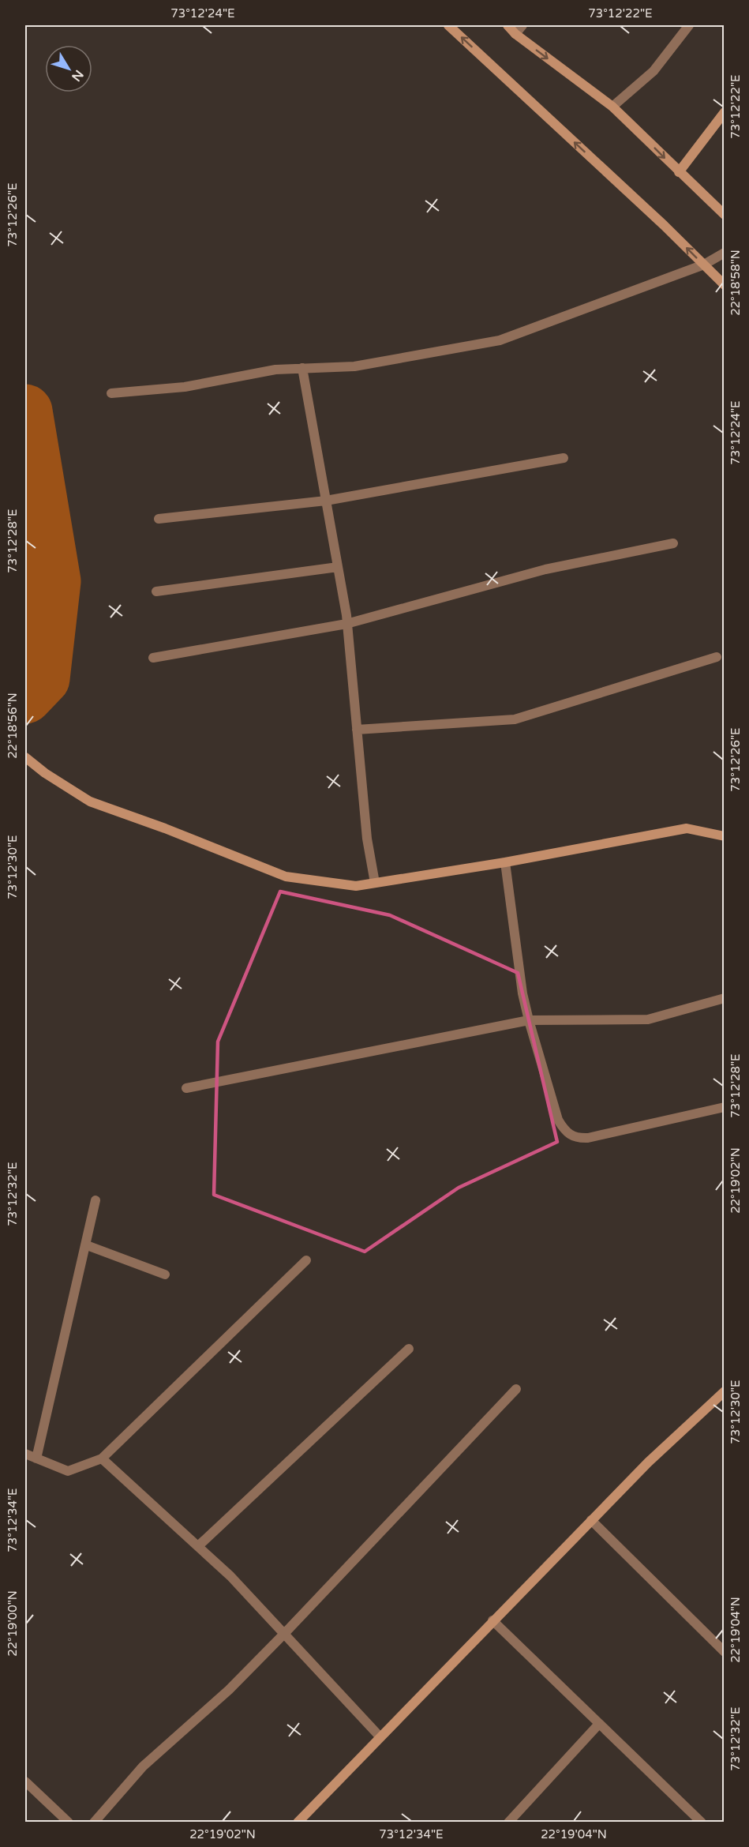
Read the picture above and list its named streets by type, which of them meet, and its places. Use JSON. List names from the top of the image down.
{
  "north": "bottom right",
  "coordinates": [
    "73°12'24\"E",
    "73°12'22\"E",
    "73°12'26\"E",
    "22°18'58\"N",
    "73°12'28\"E",
    "22°18'56\"N",
    "73°12'30\"E",
    "22°19'02\"N",
    "73°12'32\"E",
    "73°12'34\"E",
    "22°19'00\"N",
    "22°19'04\"N"
  ]
}
